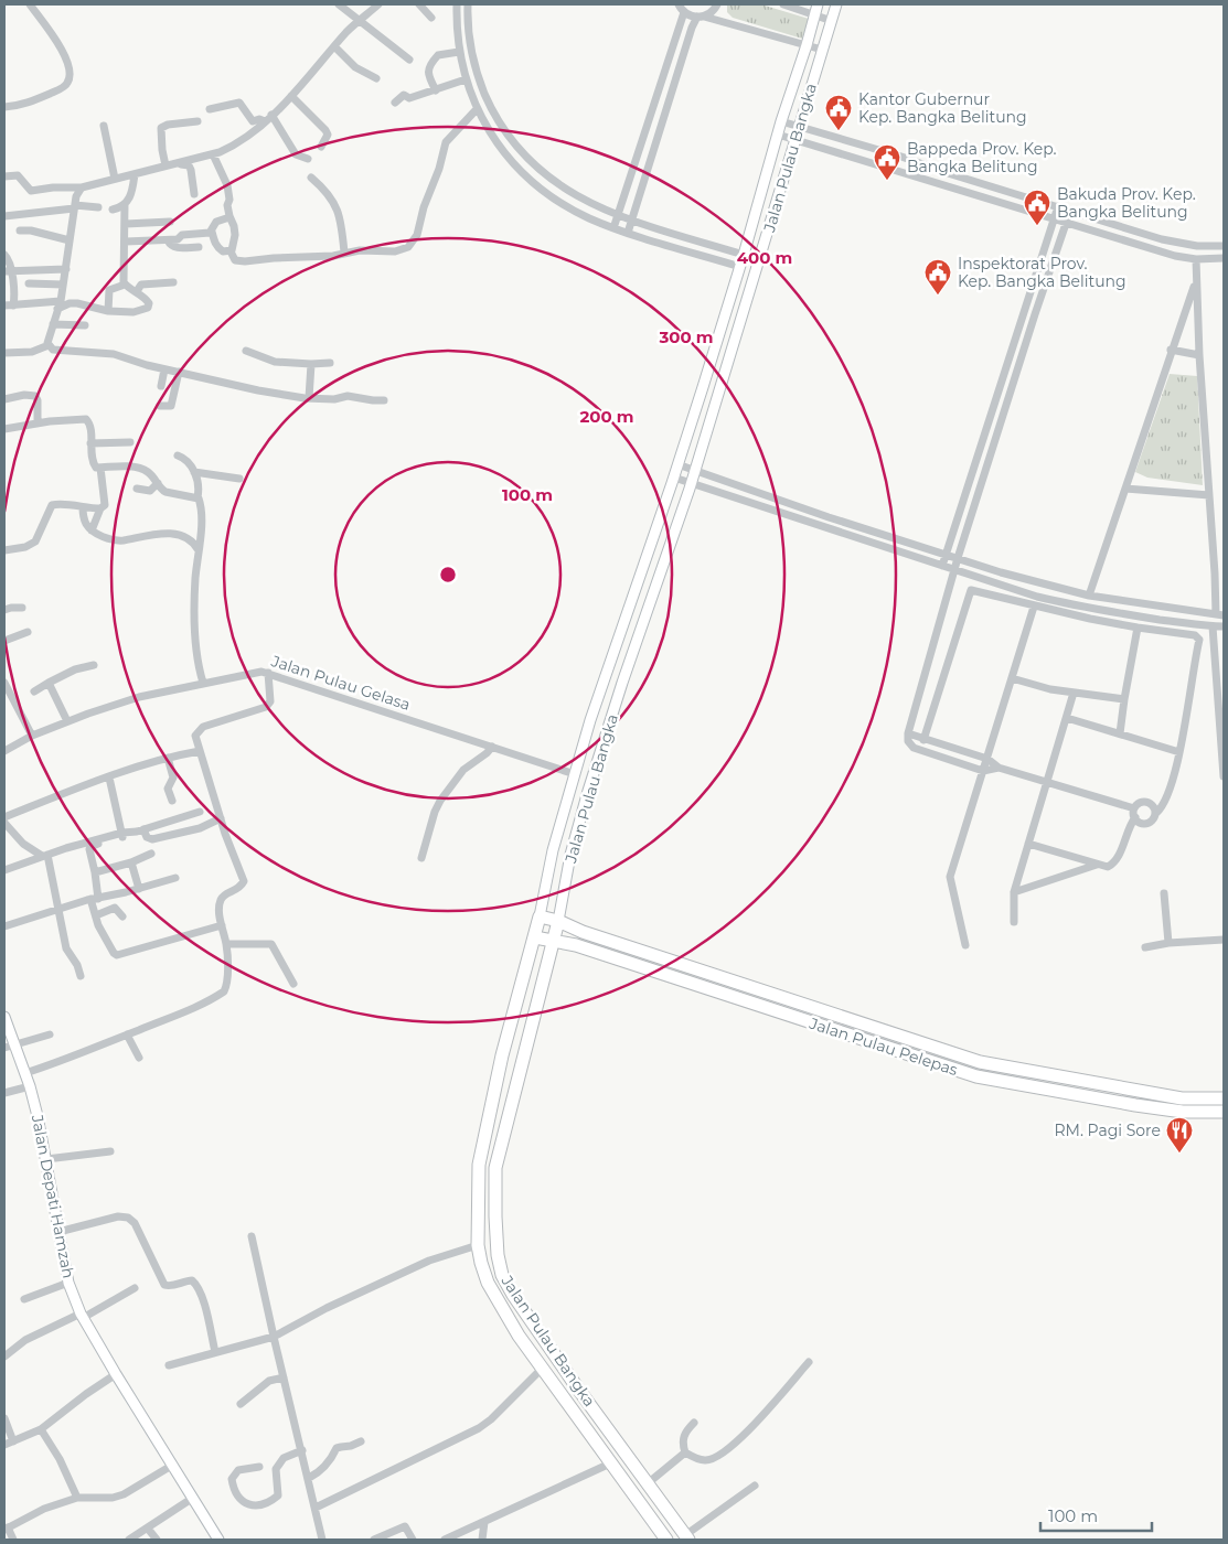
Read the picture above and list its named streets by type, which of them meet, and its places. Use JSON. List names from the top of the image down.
{
  "streets": {
    "highway": ["Jalan Pulau Bangka", "Jalan Pulau Pelepas"],
    "main road": ["Jalan Depati Hamzah"],
    "street": ["Jalan Pulau Gelasa"]
  },
  "crossings": [
    ["Jalan Pulau Bangka", "Jalan Pulau Gelasa"],
    ["Jalan Pulau Bangka", "Jalan Pulau Pelepas"]
  ],
  "places": {
    "public building": [
      "Kantor Gubernur Kep. Bangka Belitung",
      "Bappeda Prov. Kep. Bangka Belitung",
      "Bakuda Prov. Kep. Bangka Belitung",
      "Inspektorat Prov. Kep. Bangka Belitung"
    ],
    "restaurant": ["RM. Pagi Sore"]
  },
  "scale_bar": "100 m",
  "rings": [
    "400 m",
    "300 m",
    "200 m",
    "100 m"
  ]
}
